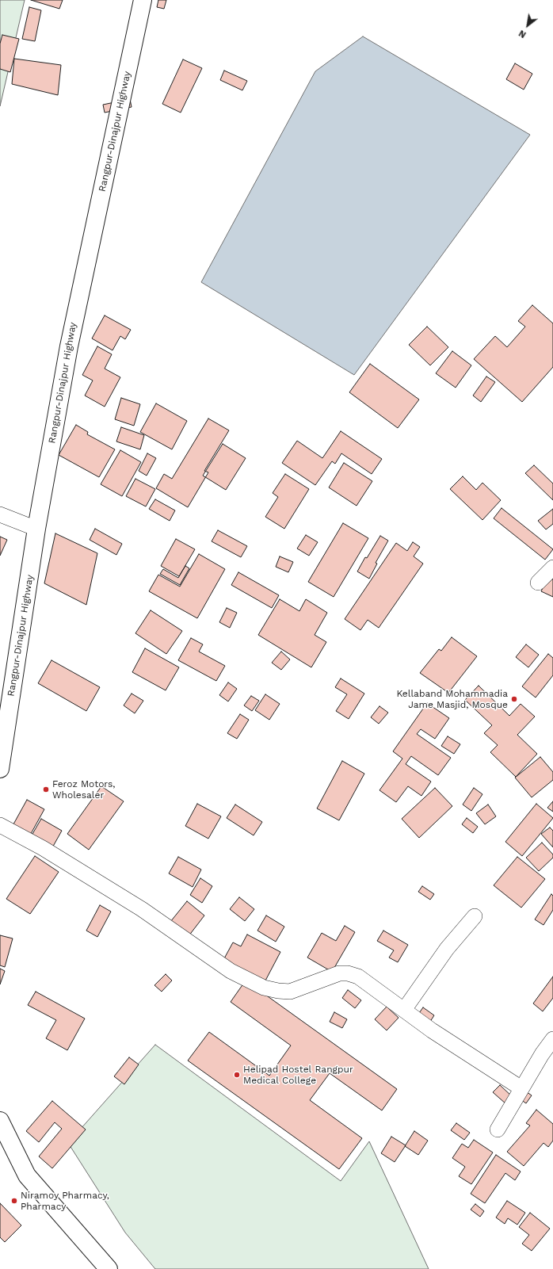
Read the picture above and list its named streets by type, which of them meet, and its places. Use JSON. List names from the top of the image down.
{
  "streets": {
    "highway": ["Rangpur-Dinajpur Highway"]
  },
  "places": [
    "Kellaband Mohammadia Jame Masjid, Mosque",
    "Feroz Motors, Wholesaler",
    "Helipad Hostel Rangpur Medical College",
    "Niramoy Pharmacy, Pharmacy"
  ],
  "north": "bottom left"
}
